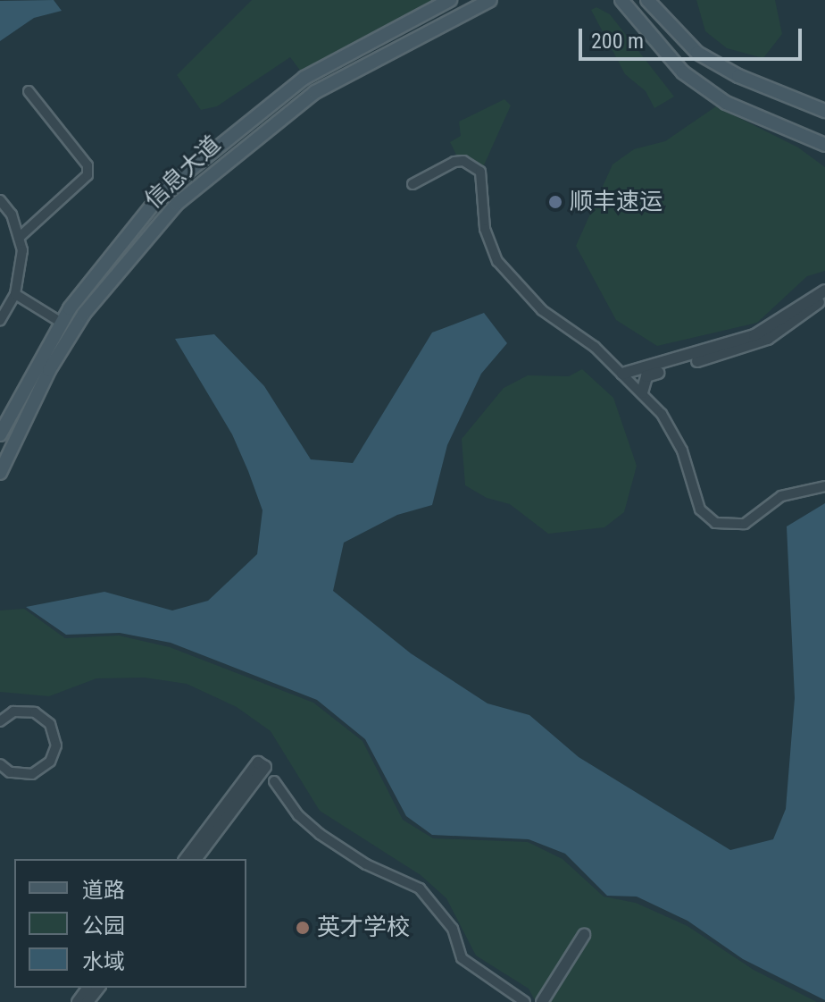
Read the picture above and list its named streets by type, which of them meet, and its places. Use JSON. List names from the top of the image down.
{
  "streets": {
    "main road": ["信息大道"]
  },
  "places": ["顺丰速运", "英才学校"],
  "legend": ["道路", "公园", "水域"],
  "scale_bar": "200 m"
}
